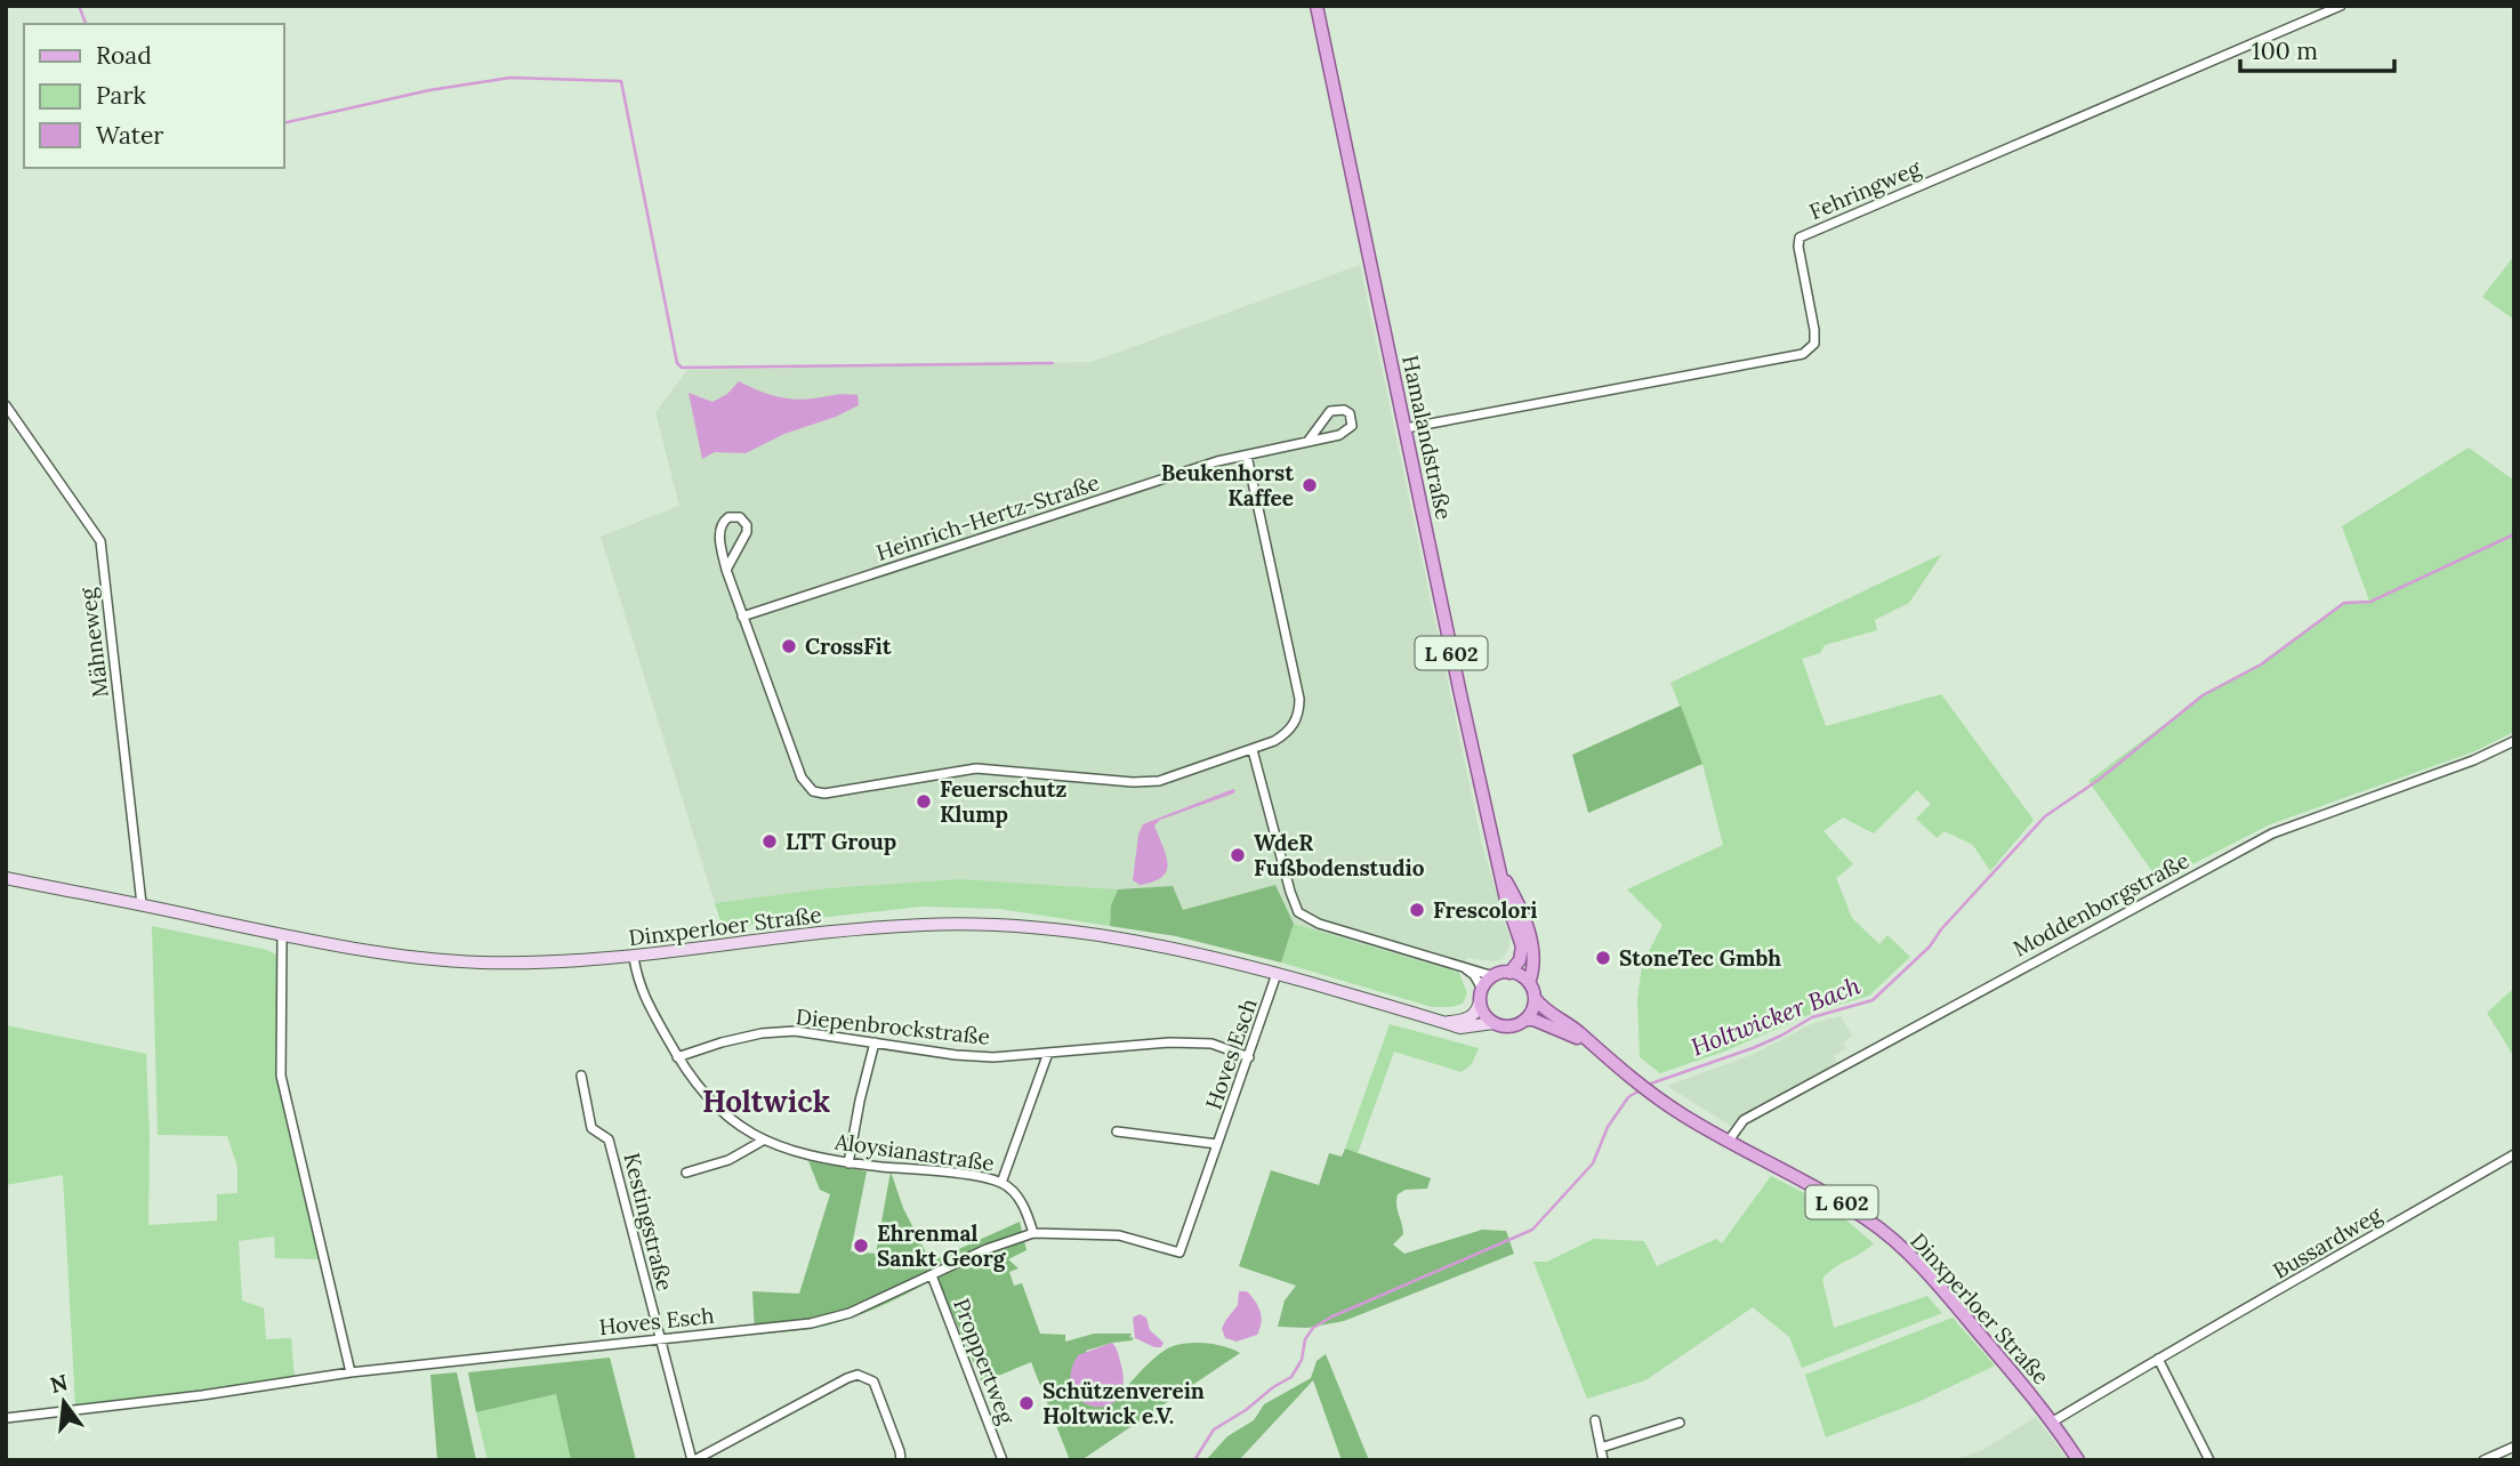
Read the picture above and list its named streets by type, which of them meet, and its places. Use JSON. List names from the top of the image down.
{
  "streets": {
    "main road": ["Hamalandstraße", "L 602", "Dinxperloer Straße"],
    "street": [
      "Fehringweg",
      "Heinrich-Hertz-Straße",
      "Mähneweg",
      "Moddenborgstraße",
      "Diepenbrockstraße",
      "Hoves Esch",
      "Aloysianastraße",
      "Kestingstraße",
      "Bussardweg",
      "Proppertweg"
    ]
  },
  "crossings": [
    ["Fehringweg", "Hamalandstraße"],
    ["Hamalandstraße", "L 602"],
    ["Hamalandstraße", "Dinxperloer Straße"],
    ["Mähneweg", "Dinxperloer Straße"],
    ["L 602", "Dinxperloer Straße"],
    ["Moddenborgstraße", "Dinxperloer Straße"],
    ["Dinxperloer Straße", "Hoves Esch"],
    ["Dinxperloer Straße", "Aloysianastraße"],
    ["Dinxperloer Straße", "Bussardweg"],
    ["Diepenbrockstraße", "Hoves Esch"],
    ["Diepenbrockstraße", "Aloysianastraße"],
    ["Hoves Esch", "Aloysianastraße"],
    ["Hoves Esch", "Kestingstraße"],
    ["Hoves Esch", "Proppertweg"]
  ],
  "districts": ["Holtwick"],
  "water": ["Holtwicker Bach"],
  "places": [
    "Beukenhorst Kaffee",
    "CrossFit",
    "Feuerschutz Klump",
    "LTT Group",
    "WdeR Fußbodenstudio",
    "Frescolori",
    "StoneTec Gmbh",
    "Ehrenmal Sankt Georg",
    "Schützenverein Holtwick e.V."
  ],
  "legend": ["Road", "Park", "Water"],
  "scale_bar": "100 m",
  "north": "top"
}
